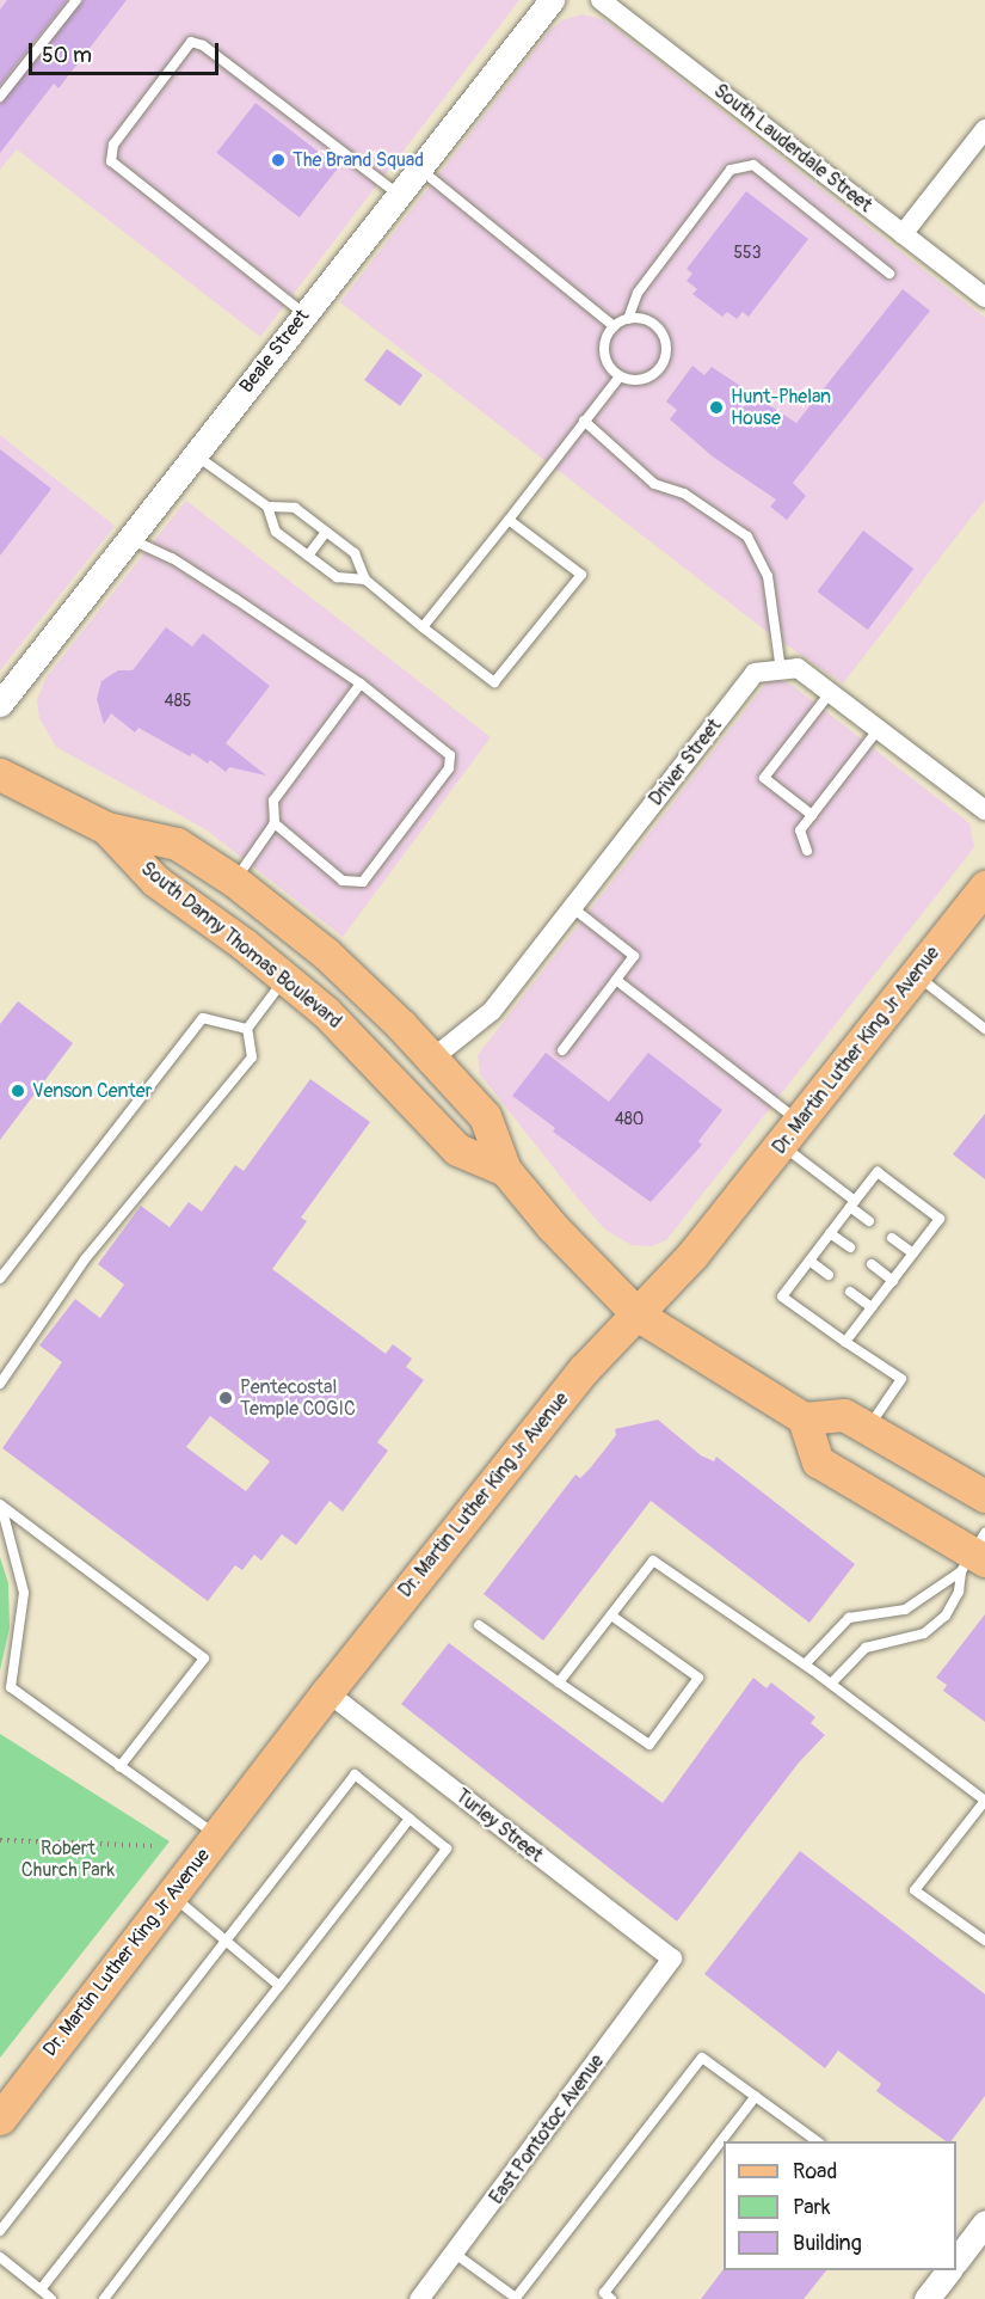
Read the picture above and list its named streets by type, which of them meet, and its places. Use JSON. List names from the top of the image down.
{
  "streets": {
    "main road": ["South Danny Thomas Boulevard", "Dr. Martin Luther King Jr Avenue"],
    "street": [
      "South Lauderdale Street",
      "Beale Street",
      "Driver Street",
      "Turley Street",
      "East Pontotoc Avenue"
    ]
  },
  "crossings": [
    ["Driver Street", "South Danny Thomas Boulevard"],
    ["South Danny Thomas Boulevard", "Dr. Martin Luther King Jr Avenue"],
    ["Dr. Martin Luther King Jr Avenue", "Turley Street"],
    ["Turley Street", "East Pontotoc Avenue"]
  ],
  "parks": ["Robert Church Park"],
  "places": [
    "The Brand Squad",
    "Hunt-Phelan House",
    "Venson Center",
    "Pentecostal Temple COGIC"
  ],
  "house_numbers": ["553", "485", "480"],
  "legend": ["Road", "Park", "Building"],
  "scale_bar": "50 m"
}
